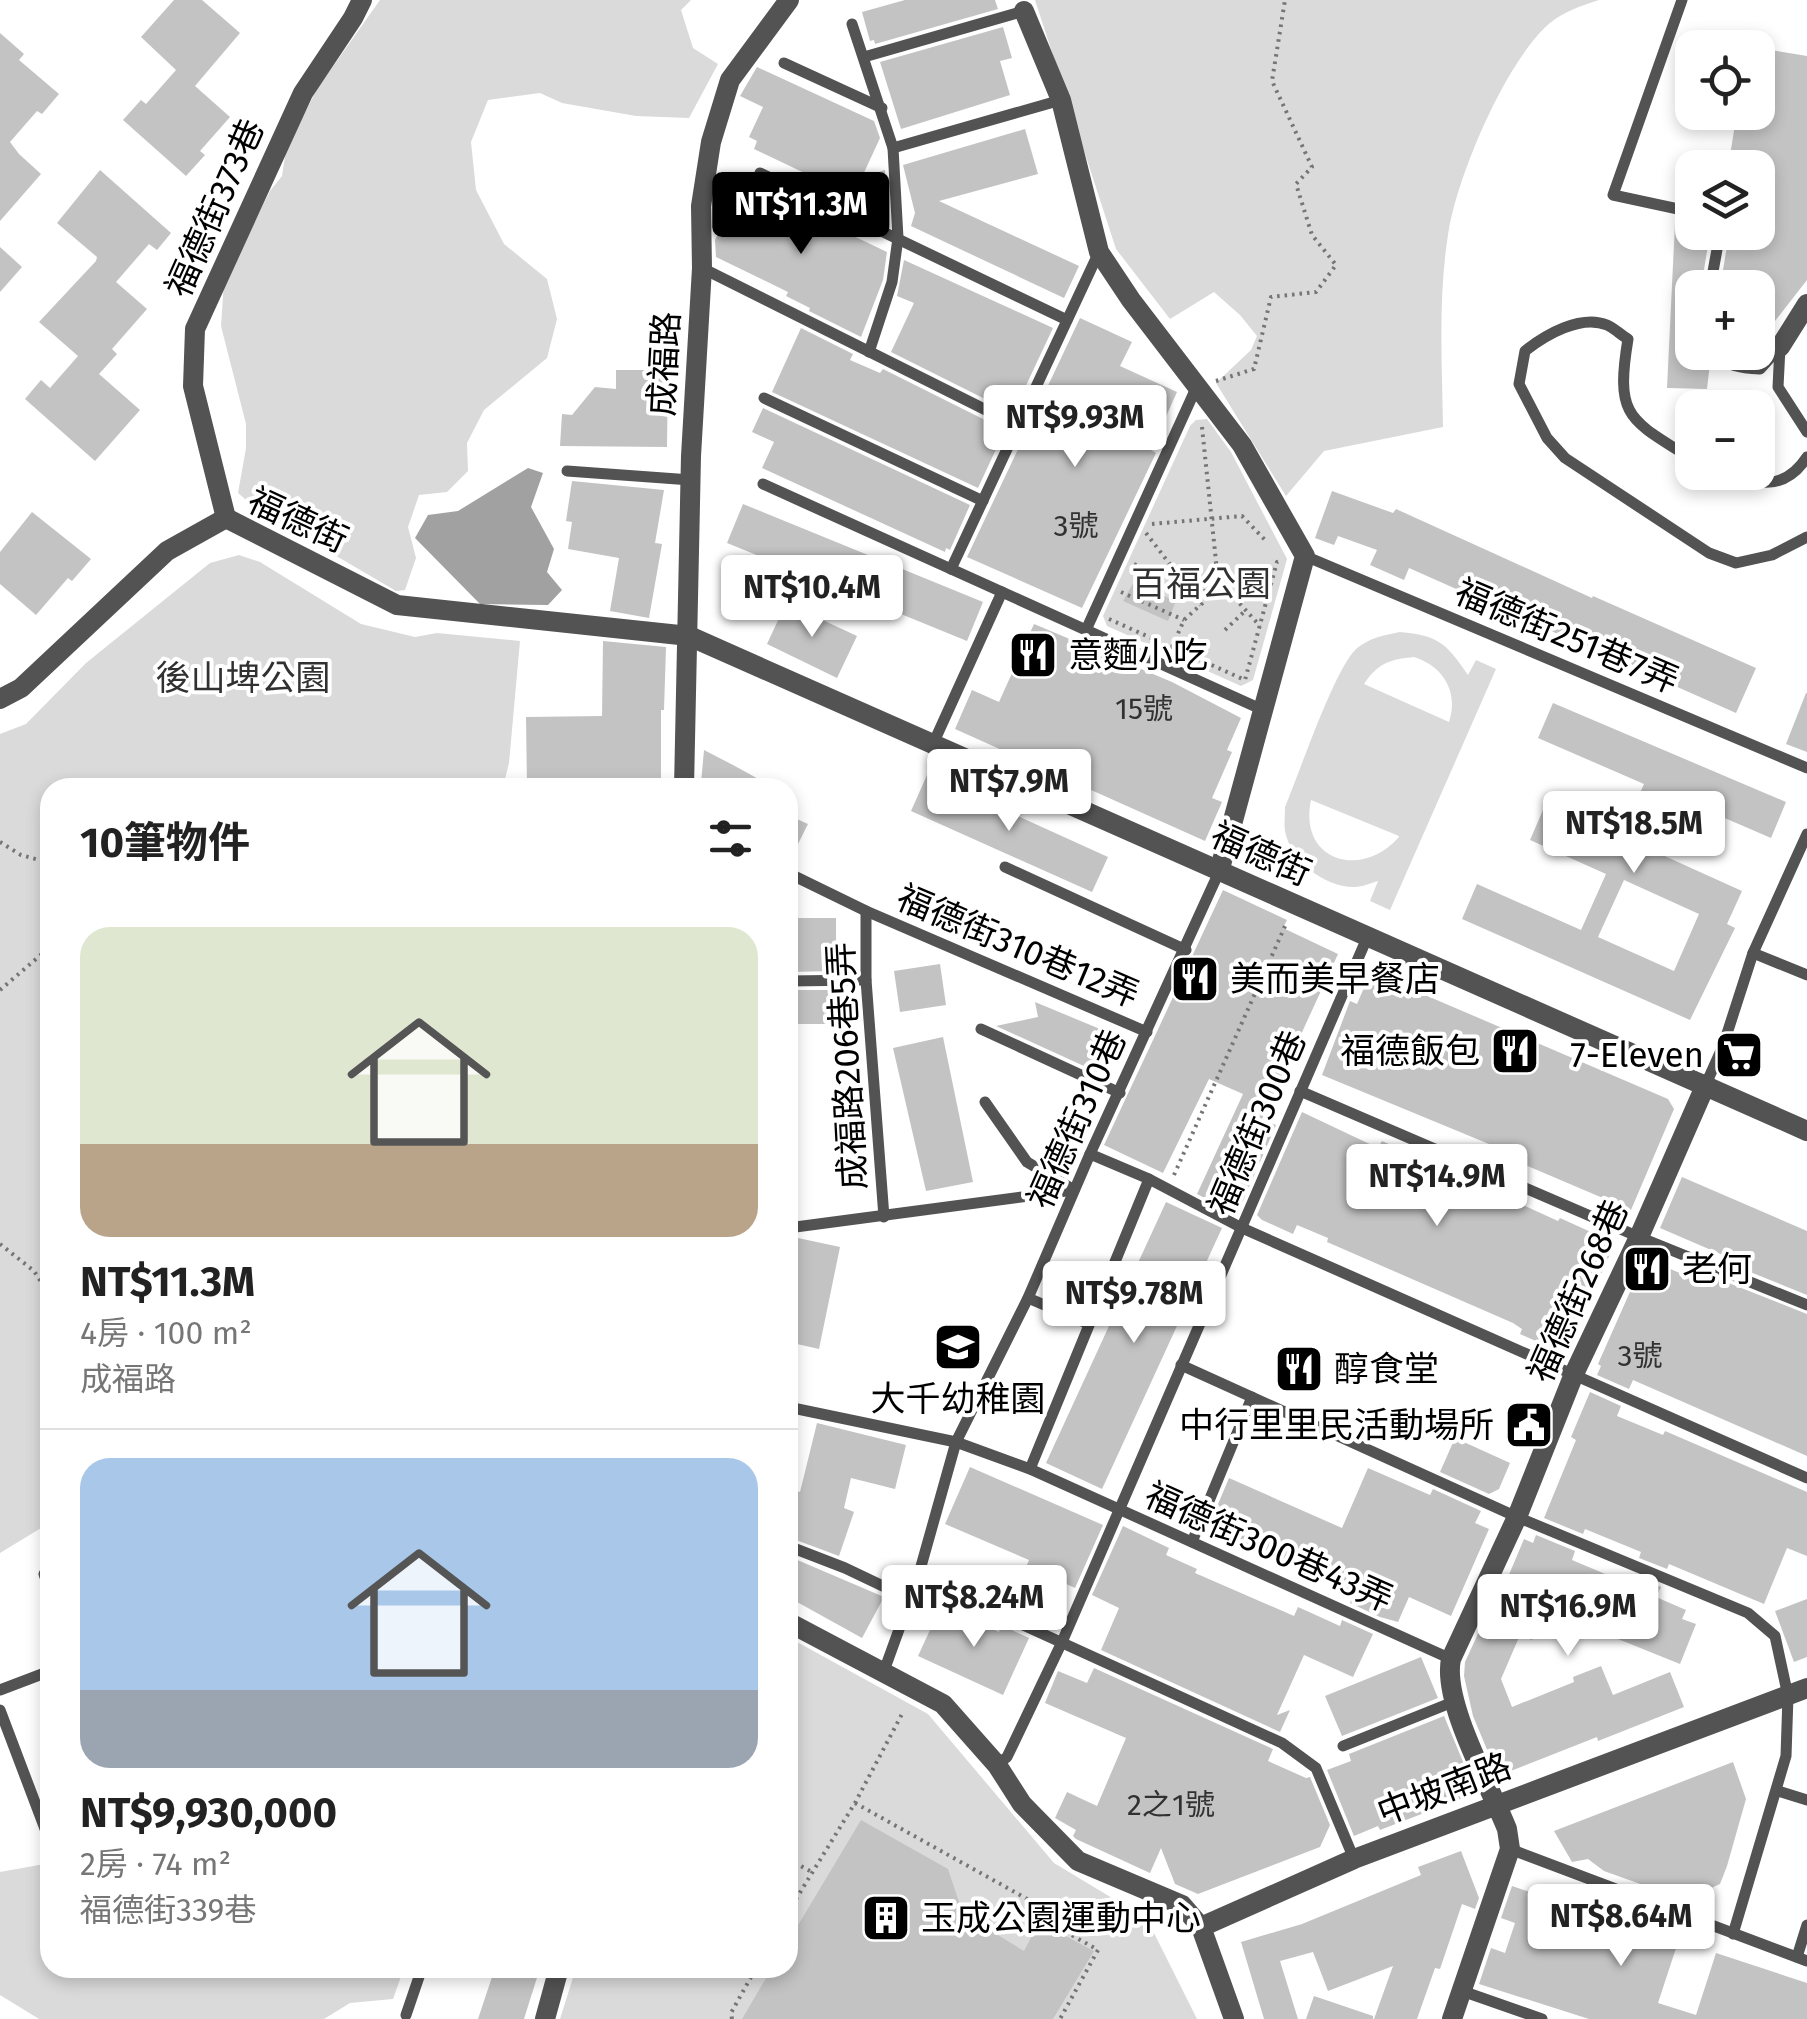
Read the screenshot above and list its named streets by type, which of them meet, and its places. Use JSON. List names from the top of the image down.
{
  "streets": {
    "street": [
      "福德街373巷",
      "成福路",
      "福德街",
      "福德街268巷",
      "中坡南路"
    ],
    "lane": [
      "福德街251巷7弄",
      "福德街310巷12弄",
      "成福路206巷5弄",
      "福德街310巷",
      "福德街300巷",
      "福德街300巷43弄"
    ]
  },
  "crossings": [
    ["福德街373巷", "福德街"],
    ["成福路", "福德街"],
    ["福德街", "福德街310巷"],
    ["福德街", "福德街300巷"],
    ["福德街", "福德街268巷"],
    ["福德街310巷12弄", "成福路206巷5弄"],
    ["福德街310巷12弄", "福德街310巷"],
    ["福德街310巷", "福德街300巷43弄"],
    ["福德街300巷", "福德街300巷43弄"],
    ["福德街268巷", "福德街300巷43弄"],
    ["福德街268巷", "中坡南路"]
  ],
  "parks": ["百福公園", "後山埤公園"],
  "places": {
    "restaurant": [
      "意麵小吃",
      "美而美早餐店",
      "福德飯包",
      "老何",
      "醇食堂"
    ],
    "supermarket": ["7-Eleven"],
    "school or university": ["大千幼稚園"],
    "public building": ["中行里里民活動場所"],
    "building": ["玉成公園運動中心"]
  },
  "house_numbers": [
    "3號",
    "15號",
    "3號",
    "2之1號"
  ],
  "page": {
    "map_buttons": ["+", "−"],
    "price": [
      "NT$11.3M",
      "NT$9.93M",
      "NT$10.4M",
      "NT$7.9M",
      "NT$18.5M",
      "NT$14.9M",
      "NT$9.78M",
      "NT$8.24M",
      "NT$16.9M",
      "NT$8.64M"
    ],
    "heading": "10筆物件",
    "list": [
      {
        "name": "NT$11.3M",
        "note": "4房 · 100 m² · 成福路"
      },
      {
        "name": "NT$9,930,000",
        "note": "2房 · 74 m² · 福德街339巷"
      }
    ]
  }
}
